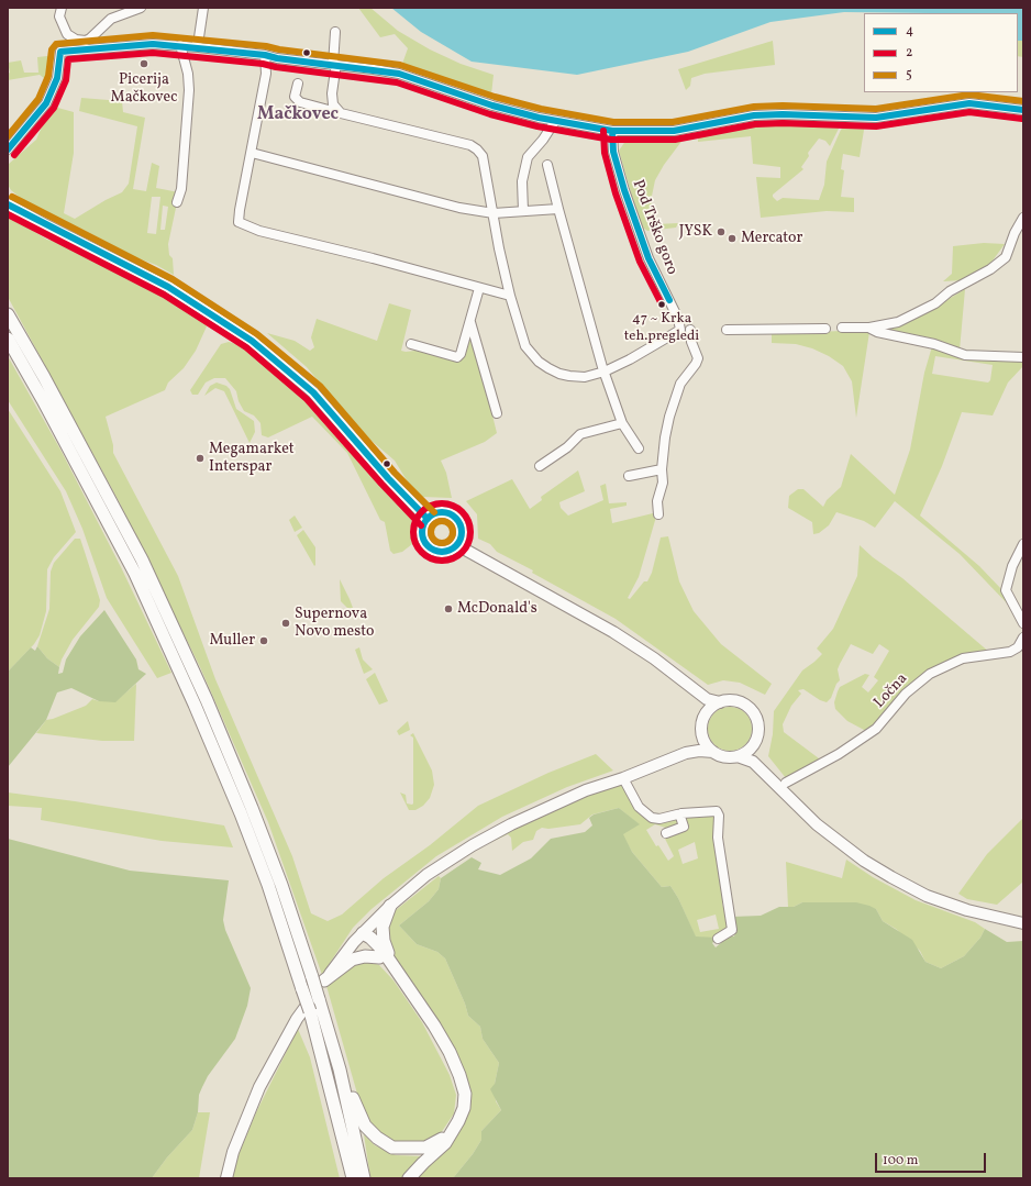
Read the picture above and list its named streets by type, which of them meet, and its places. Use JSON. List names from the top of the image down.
{
  "streets": {
    "street": ["Pod Trško goro", "Ločna"]
  },
  "districts": ["Mačkovec"],
  "places": [
    "Picerija Mačkovec",
    "JYSK",
    "Mercator",
    "47 ~ Krka teh.pregledi",
    "Megamarket Interspar",
    "McDonald's",
    "Supernova Novo mesto",
    "Muller"
  ],
  "lines": ["transit line 5", "transit line 4", "transit line 2"],
  "legend": ["4", "2", "5"],
  "scale_bar": "100 m"
}
